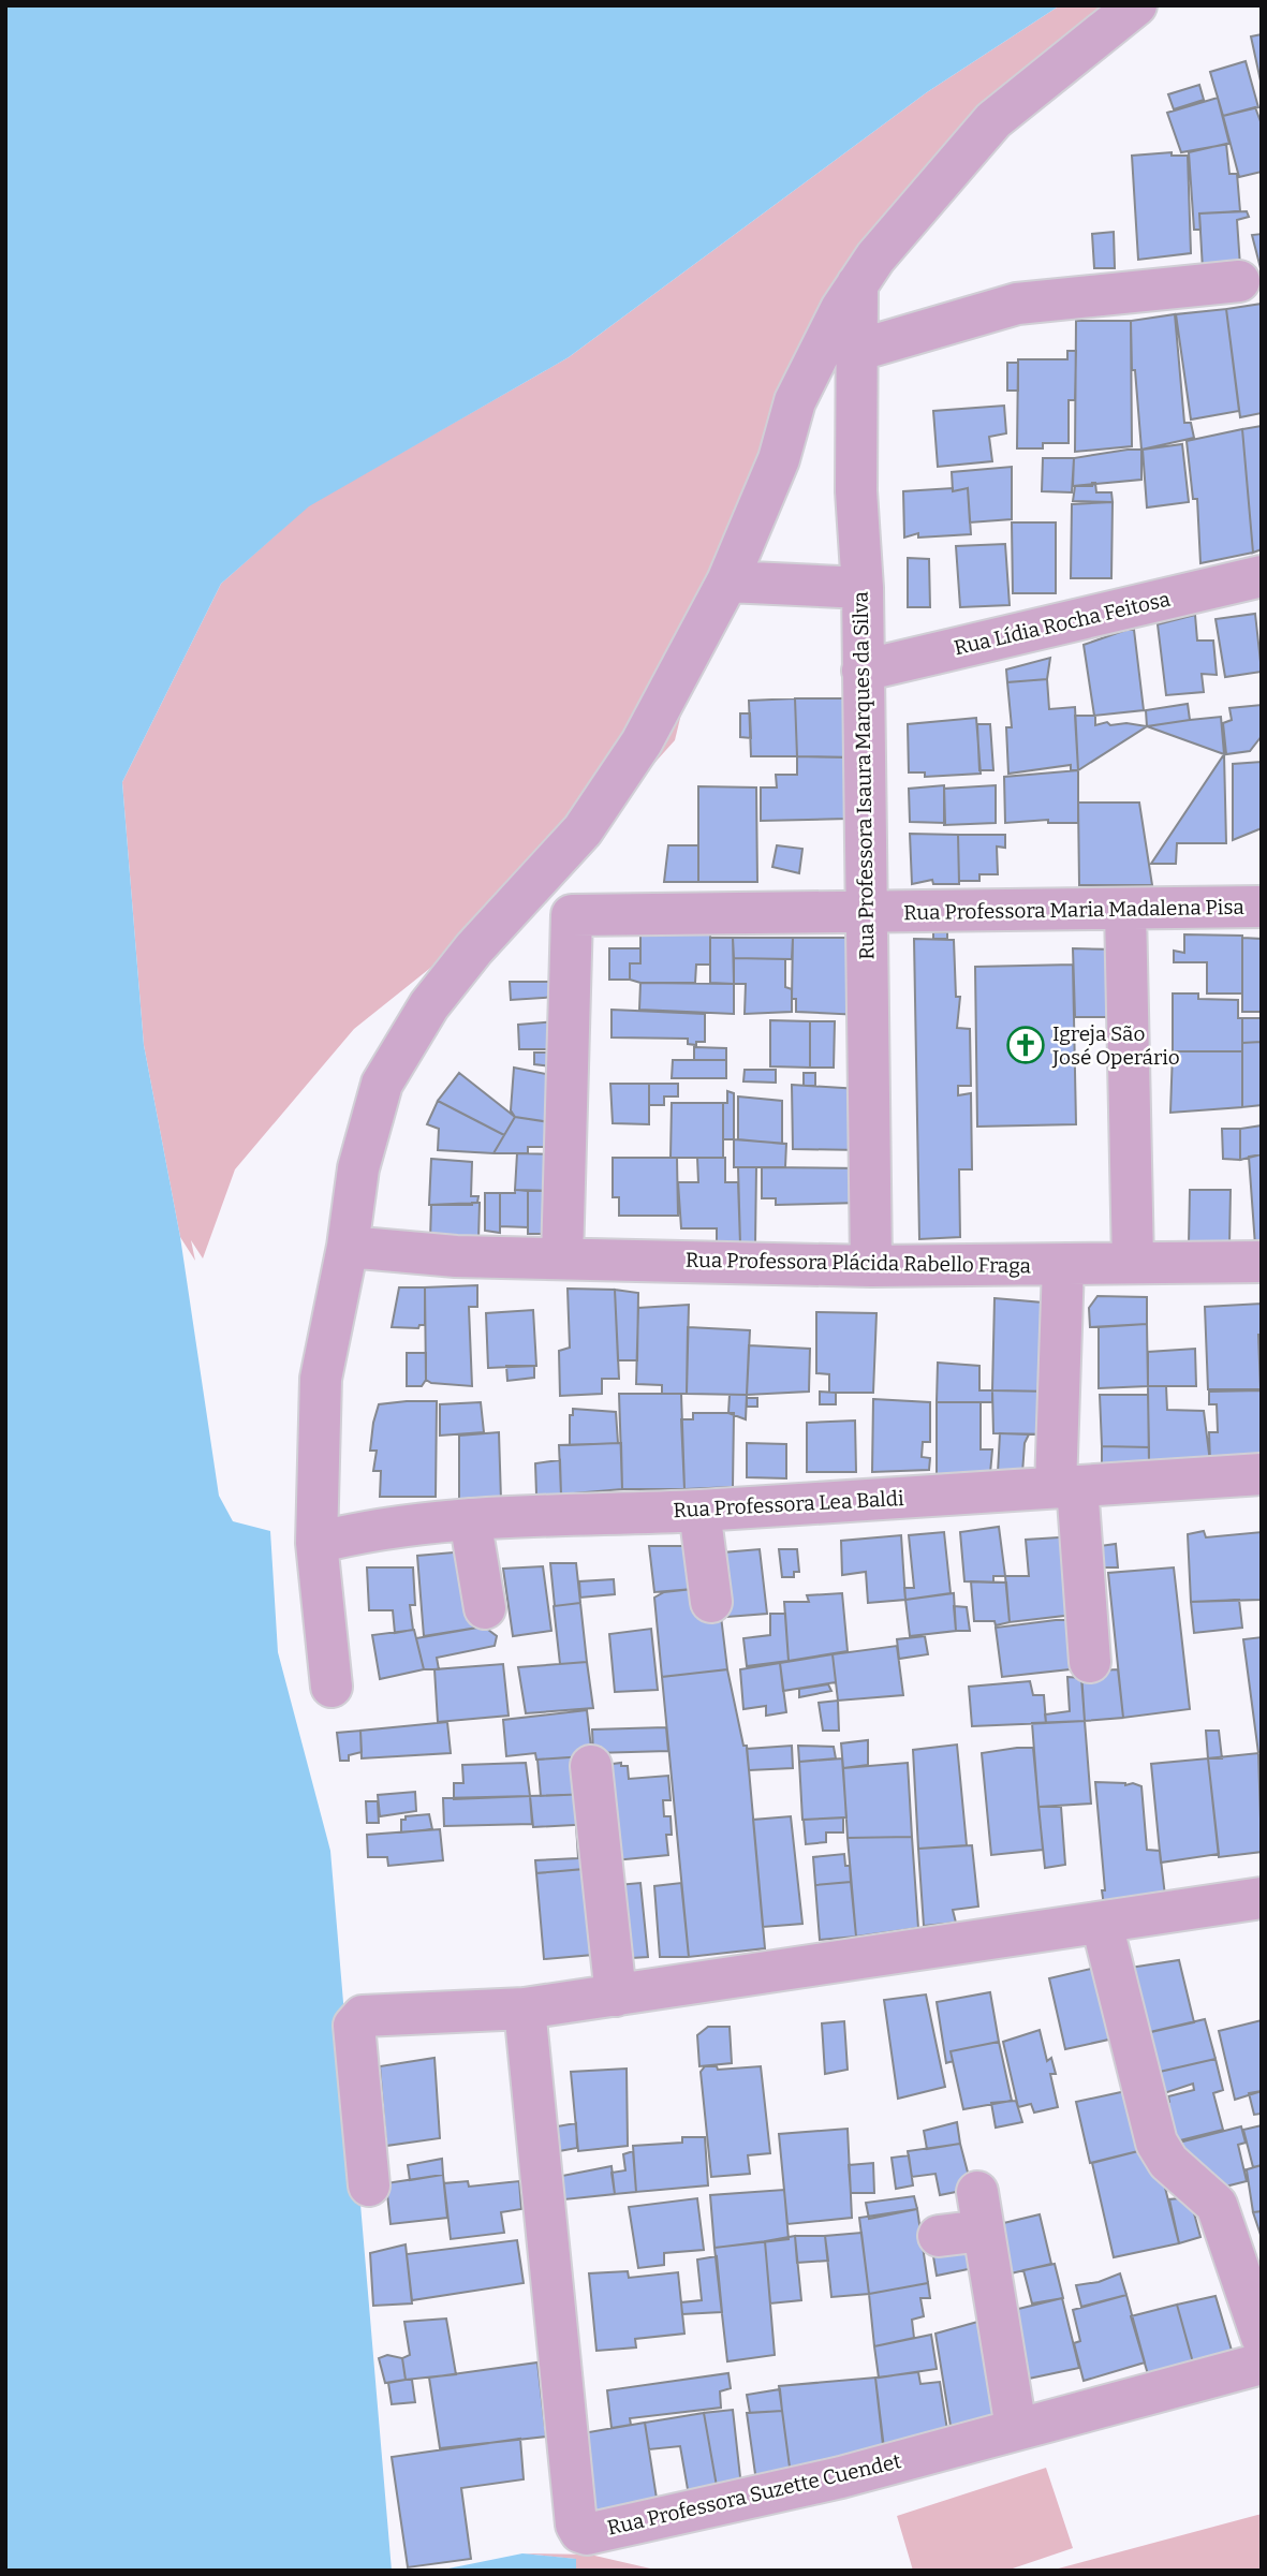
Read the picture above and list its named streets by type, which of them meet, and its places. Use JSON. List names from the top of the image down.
{
  "streets": {
    "street": [
      "Rua Lídia Rocha Feitosa",
      "Rua Professora Isaura Marques da Silva",
      "Rua Professora Maria Madalena Pisa",
      "Rua Professora Plácida Rabello Fraga",
      "Rua Professora Lea Baldi",
      "Rua Professora Suzette Cuendet"
    ]
  },
  "crossings": [
    ["Rua Lídia Rocha Feitosa", "Rua Professora Isaura Marques da Silva"],
    ["Rua Professora Isaura Marques da Silva", "Rua Professora Maria Madalena Pisa"],
    ["Rua Professora Isaura Marques da Silva", "Rua Professora Plácida Rabello Fraga"],
    ["Rua Professora Maria Madalena Pisa", "Rua Professora Plácida Rabello Fraga"]
  ],
  "places": {
    "church": ["Igreja São José Operário"]
  }
}
